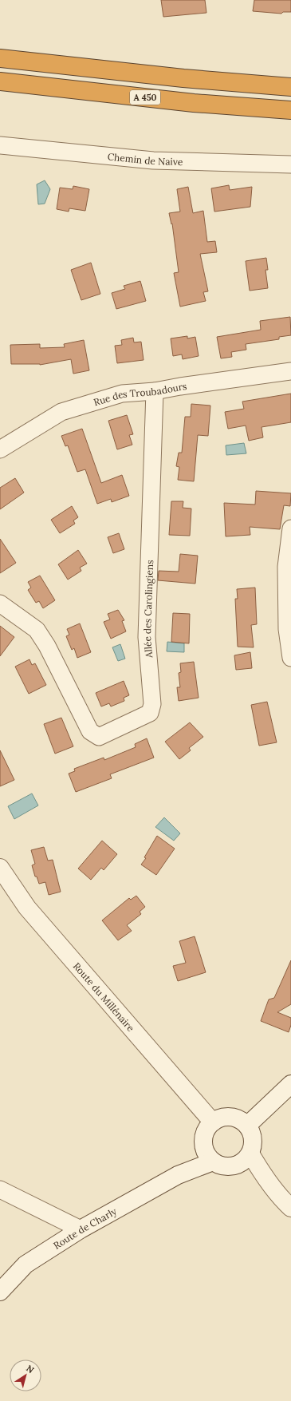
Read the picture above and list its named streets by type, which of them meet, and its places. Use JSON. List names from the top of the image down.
{
  "streets": {
    "highway": ["A 450"],
    "main road": ["Route du Millénaire", "Route de Charly"],
    "street": ["Chemin de Naive", "Rue des Troubadours", "Allée des Carolingiens"]
  },
  "crossings": [
    ["Rue des Troubadours", "Allée des Carolingiens"],
    ["Route du Millénaire", "Route de Charly"]
  ],
  "north": "top right"
}
